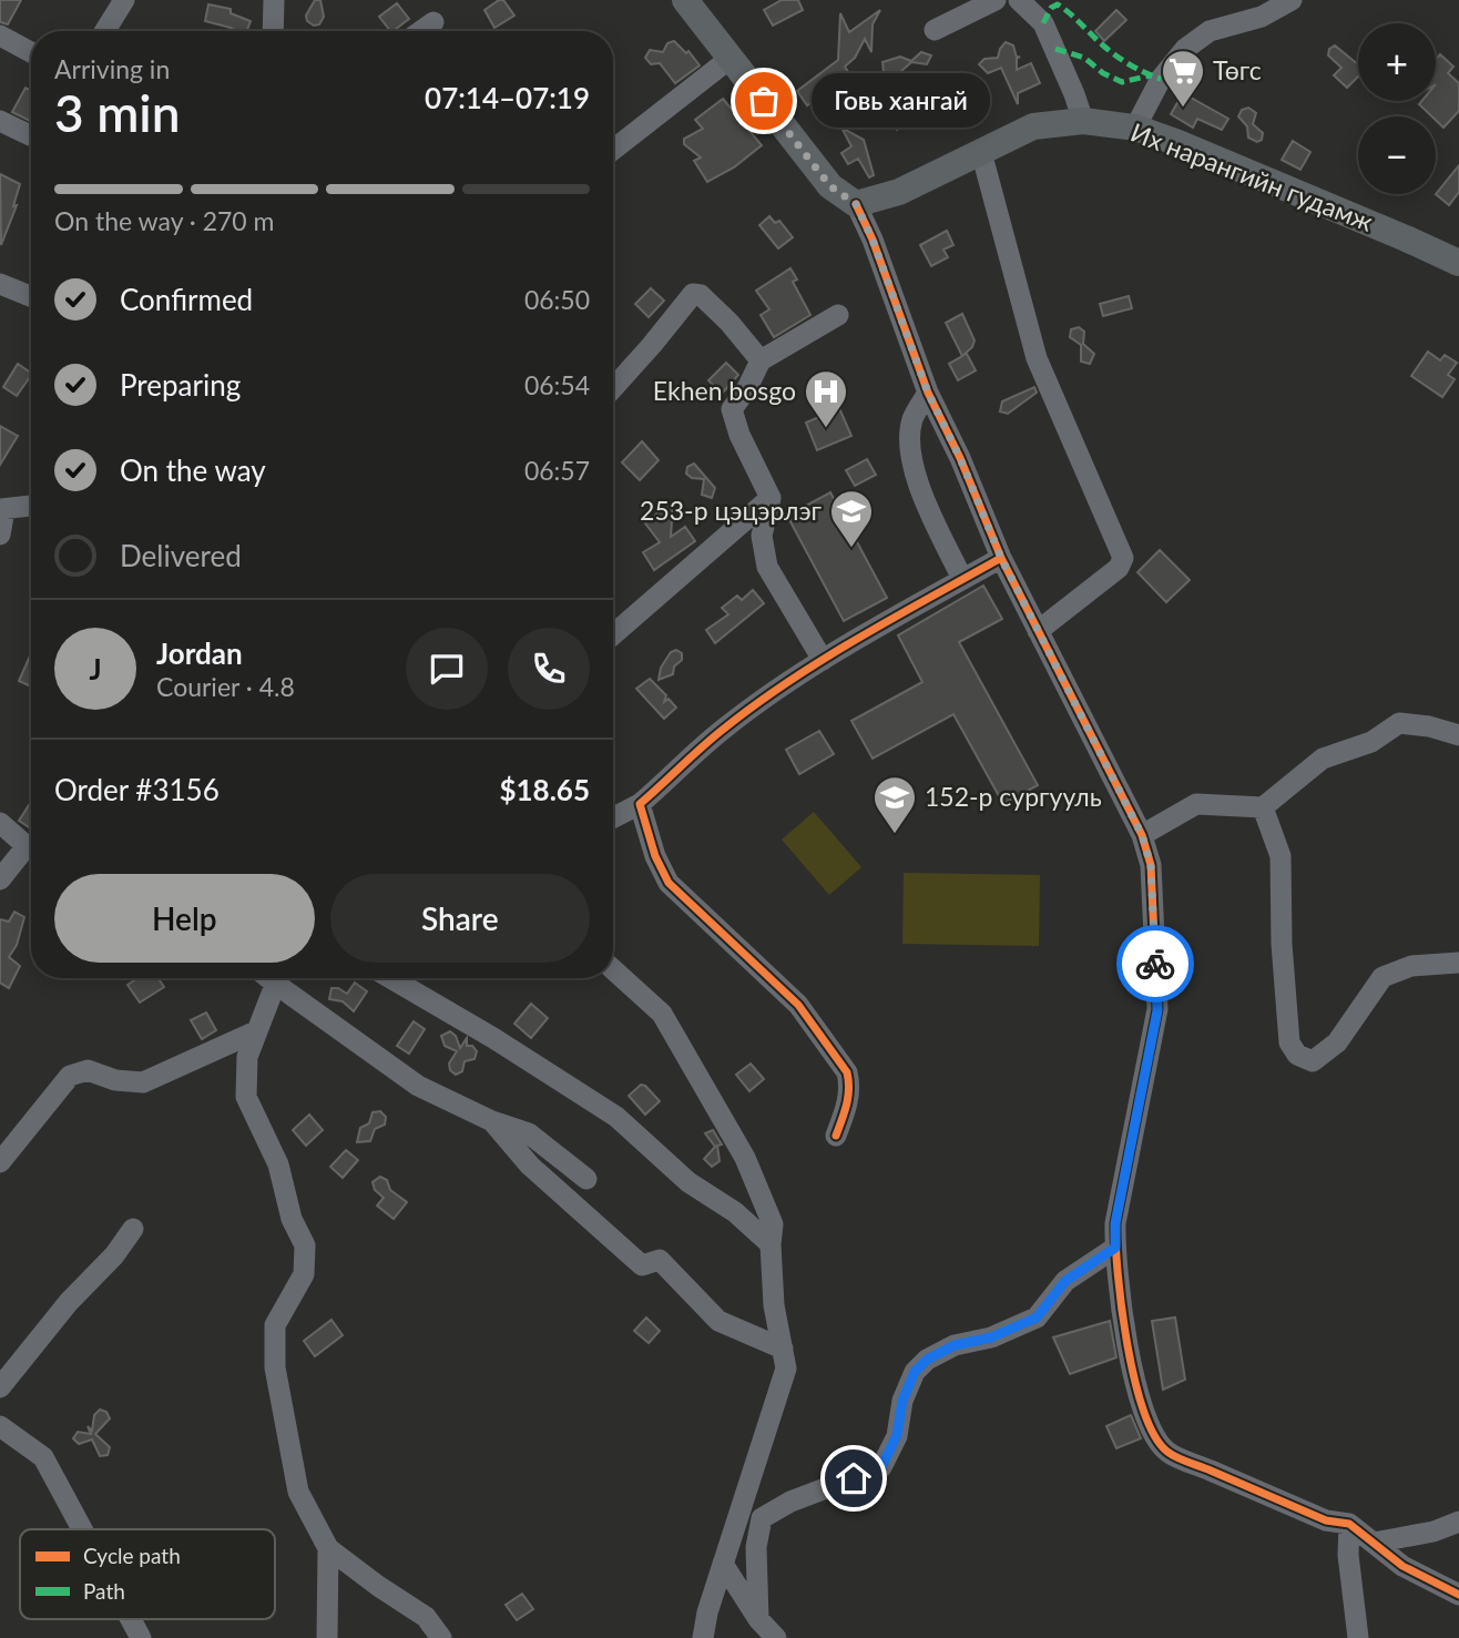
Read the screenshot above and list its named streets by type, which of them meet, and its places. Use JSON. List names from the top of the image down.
{
  "streets": {
    "main road": ["Их нарангийн гудамж"]
  },
  "places": {
    "other": ["Говь хангай"],
    "supermarket": ["Төгс"],
    "hospital": ["Ekhen bosgo"],
    "school or university": ["253-р цэцэрлэг", "152-р сургууль"]
  },
  "legend": ["Cycle path", "Path"],
  "page": {
    "map_buttons": ["+", "−"],
    "heading": ["3 min", "Arriving in", "07:14–07:19"],
    "panel": [
      "Jordan",
      "Courier · 4.8",
      "Order #3156",
      "$18.65"
    ],
    "bubble": "Говь хангай",
    "bar": "On the way · 270 m",
    "list": [
      ["Confirmed", "06:50"],
      ["Preparing", "06:54"],
      ["On the way", "06:57"],
      "Delivered"
    ],
    "round": "J",
    "buttons": ["Help", "Share"]
  }
}
